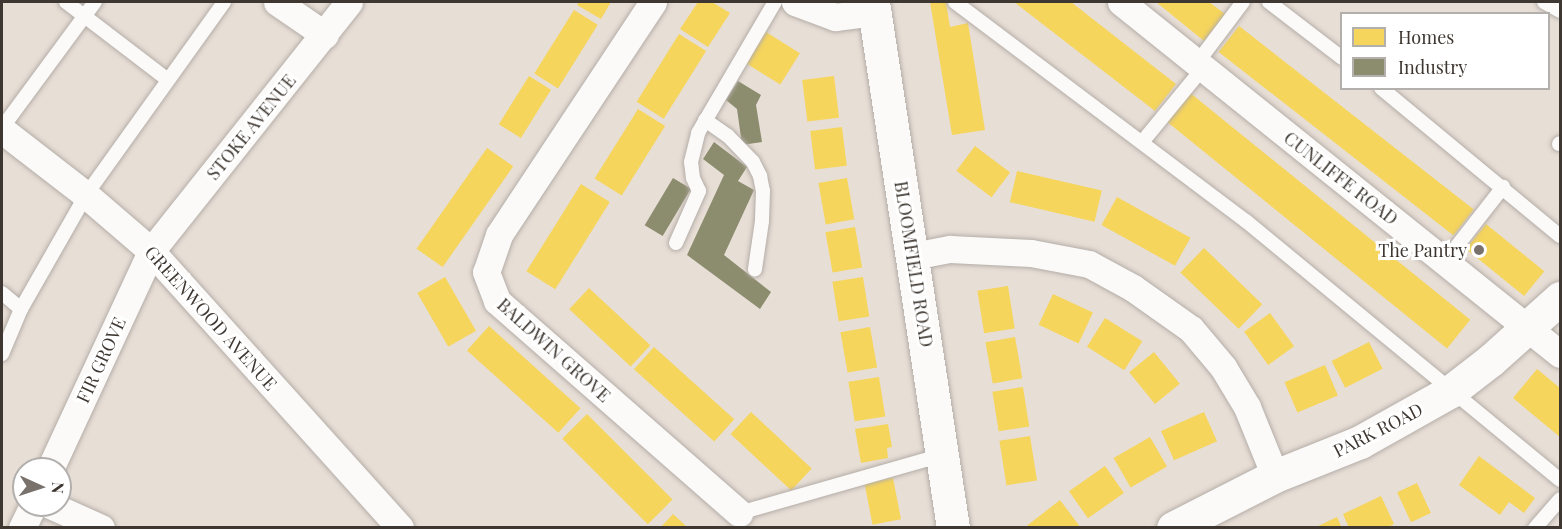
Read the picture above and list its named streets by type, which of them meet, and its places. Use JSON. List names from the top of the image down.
{
  "streets": {
    "street": [
      "STOKE AVENUE",
      "CUNLIFFE ROAD",
      "BLOOMFIELD ROAD",
      "GREENWOOD AVENUE",
      "BALDWIN GROVE",
      "FIR GROVE",
      "PARK ROAD"
    ]
  },
  "crossings": [
    ["STOKE AVENUE", "GREENWOOD AVENUE"],
    ["STOKE AVENUE", "FIR GROVE"],
    ["CUNLIFFE ROAD", "PARK ROAD"],
    ["GREENWOOD AVENUE", "FIR GROVE"]
  ],
  "places": ["The Pantry"],
  "legend": ["Homes", "Industry"],
  "north": "right"
}
